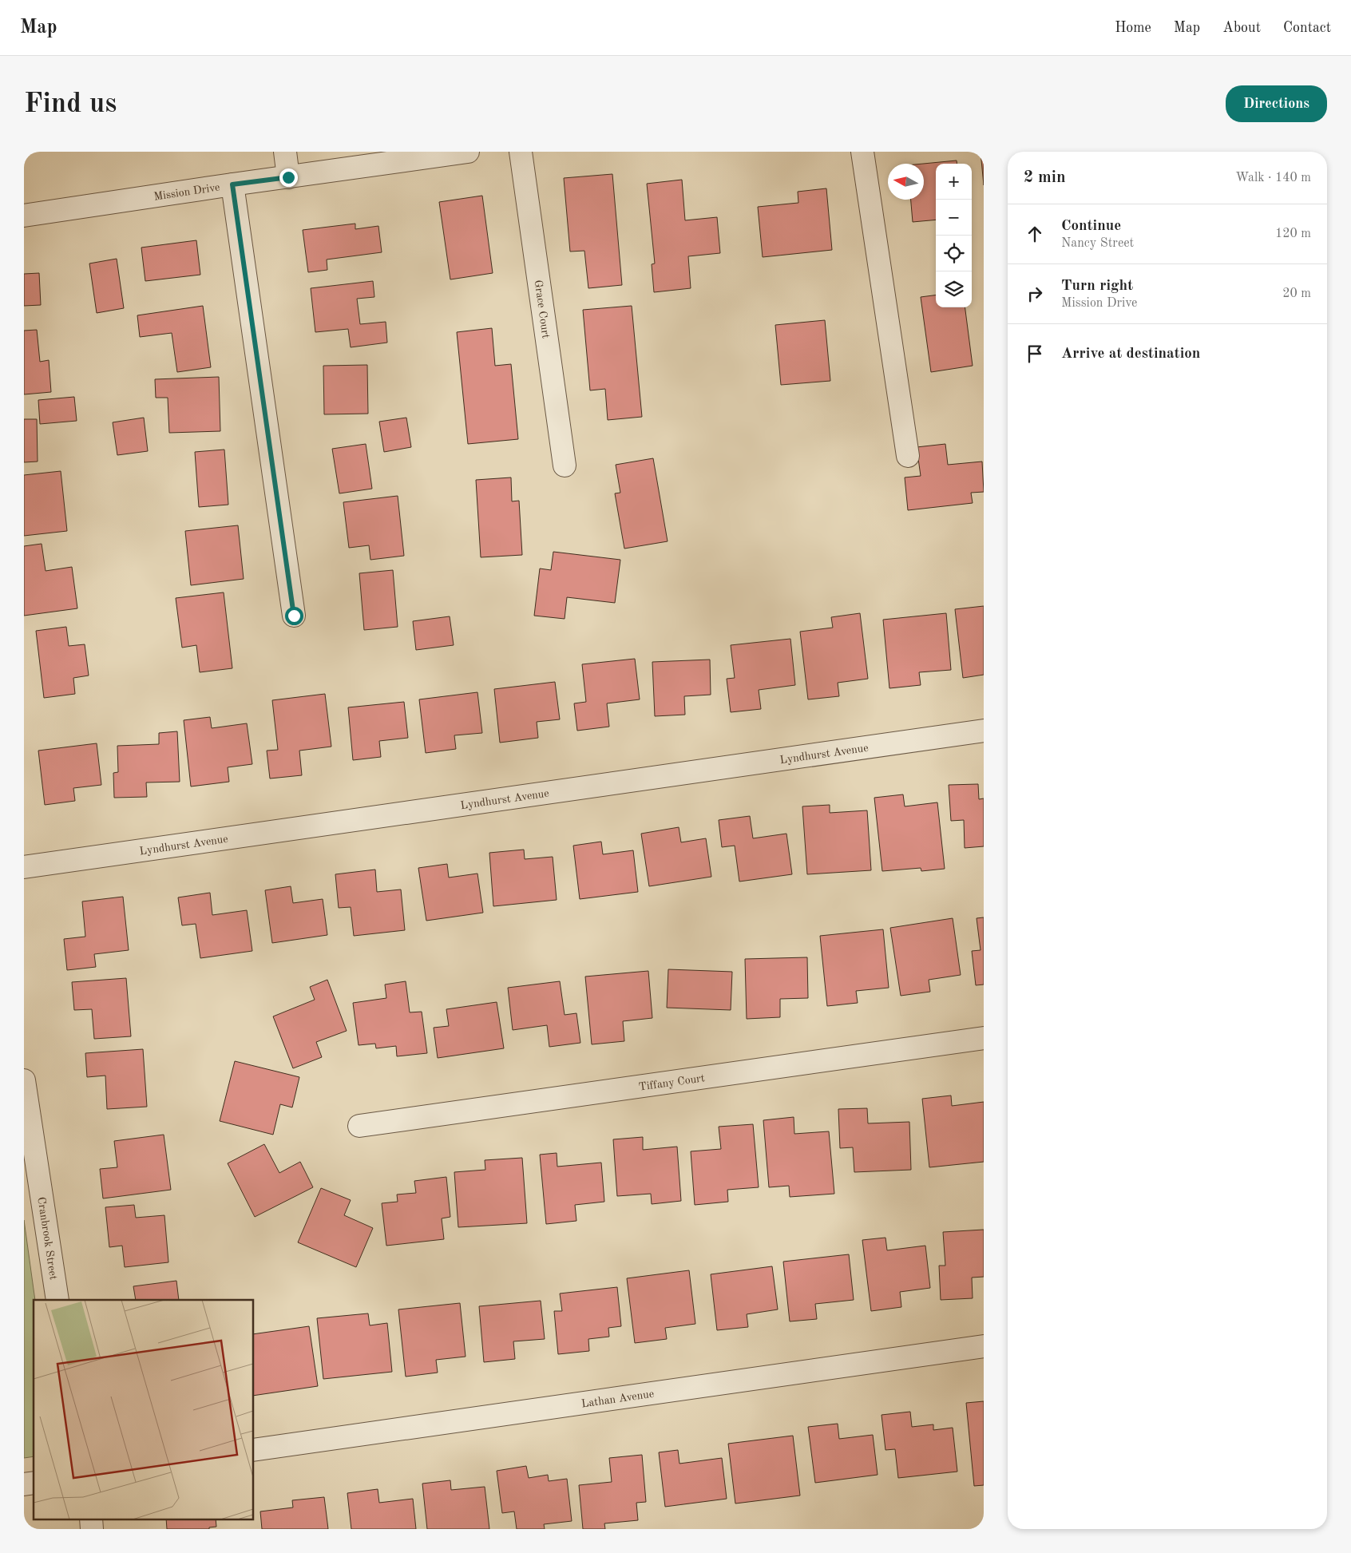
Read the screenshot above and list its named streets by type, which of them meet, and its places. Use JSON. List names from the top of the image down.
{
  "streets": {
    "street": [
      "Mission Drive",
      "Grace Court",
      "Lyndhurst Avenue",
      "Tiffany Court",
      "Cranbrook Street",
      "Lathan Avenue"
    ]
  },
  "north": "left",
  "page": {
    "header": "Map",
    "nav": [
      "Home",
      "Map",
      "About",
      "Contact"
    ],
    "buttons": "Directions",
    "title": "Find us",
    "heading": ["2 min", "Walk · 140 m"],
    "map_buttons": ["+", "−"],
    "list": [
      ["Continue", "Nancy Street", "120 m"],
      ["Turn right", "Mission Drive", "20 m"],
      "Arrive at destination"
    ]
  }
}
